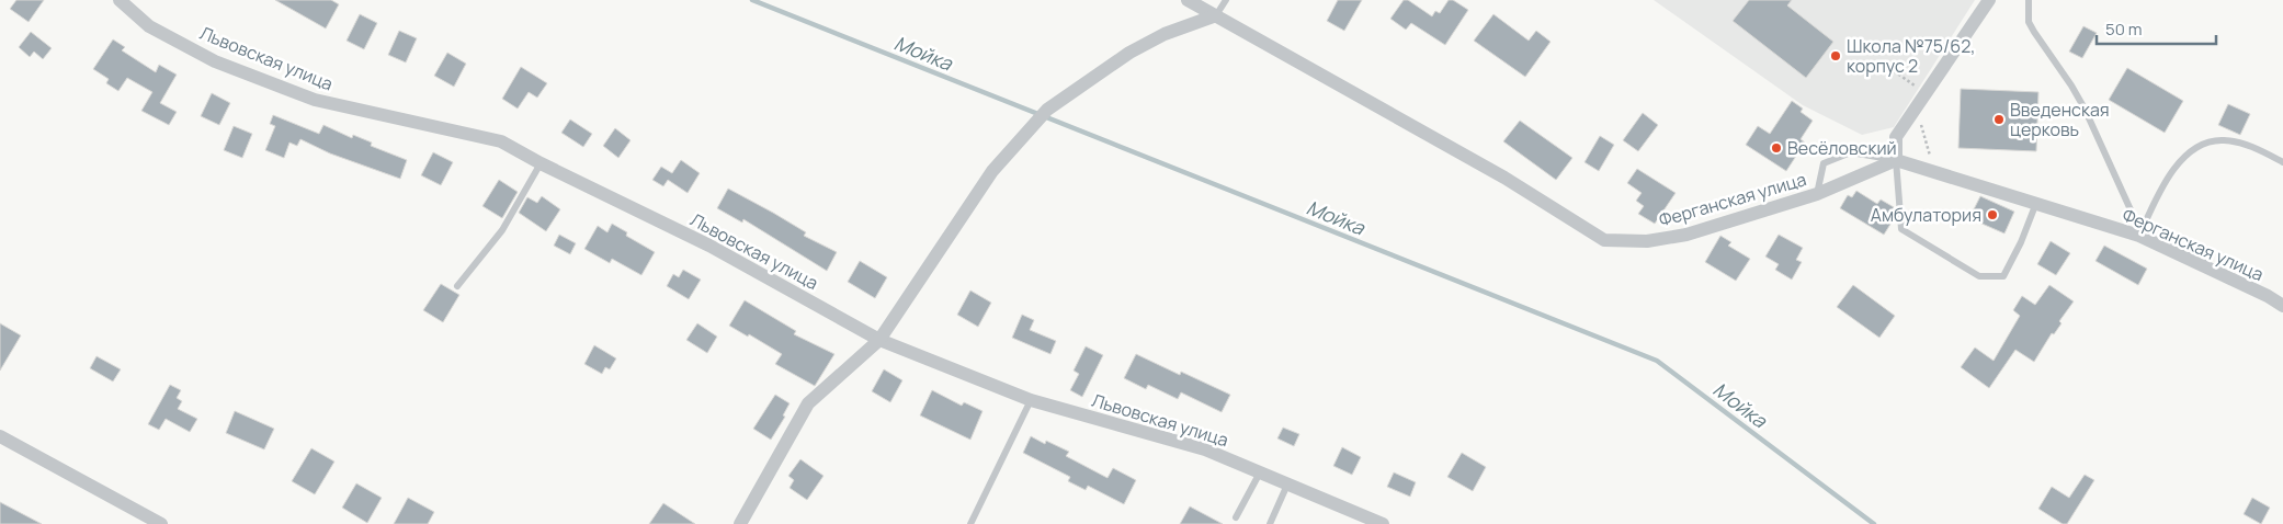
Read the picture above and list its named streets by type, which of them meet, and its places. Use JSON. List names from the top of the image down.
{
  "streets": {
    "street": ["Львовская улица", "Ферганская улица"]
  },
  "water": ["Мойка"],
  "places": [
    "Школа №75/62, корпус 2",
    "Введенская церковь",
    "Весёловский",
    "Амбулатория"
  ],
  "scale_bar": "50 m"
}
